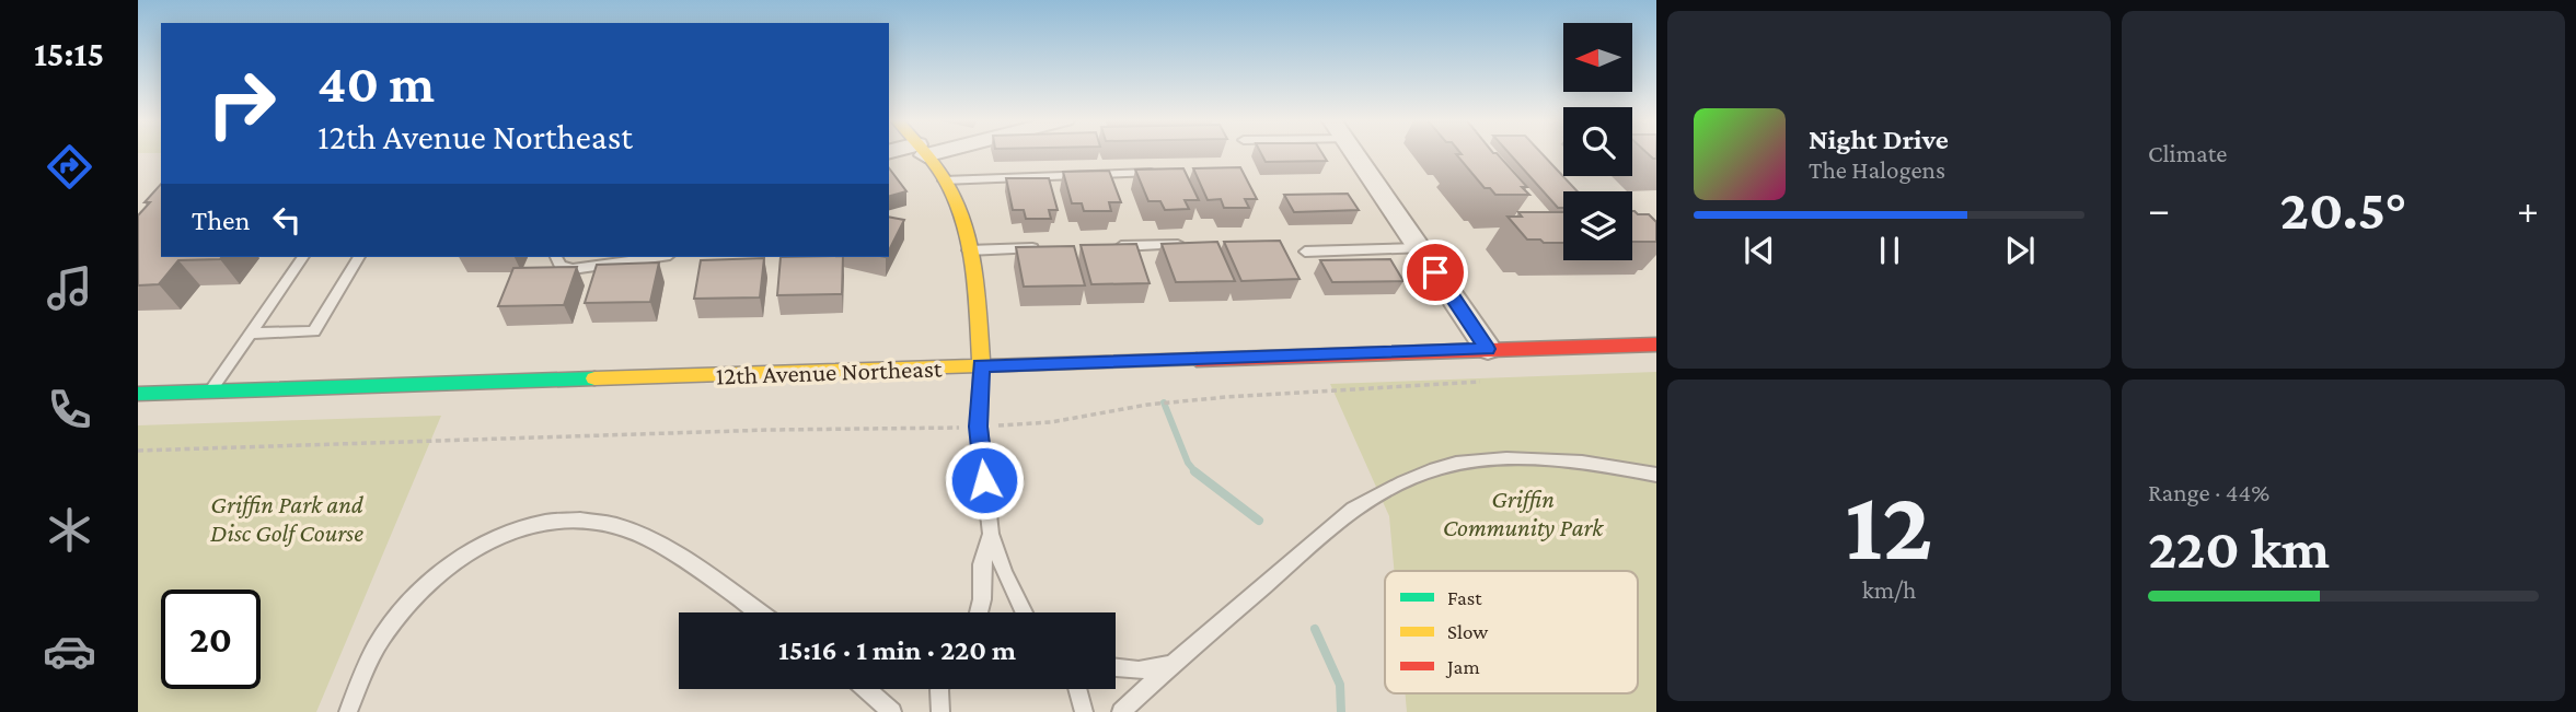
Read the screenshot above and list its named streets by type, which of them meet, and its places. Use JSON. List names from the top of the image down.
{
  "streets": {
    "main road": ["12th Avenue Northeast"]
  },
  "parks": ["Griffin Community Park", "Griffin Park and Disc Golf Course"],
  "legend": ["Fast", "Slow", "Jam"],
  "north": "left",
  "page": {
    "tabs": "15:15",
    "tile": [
      "Climate",
      ["12", "km/h"],
      ["Range · 44%", "220 km"]
    ],
    "turn": ["40 m", "12th Avenue Northeast"],
    "song": ["Night Drive", "The Halogens"],
    "heat": ["−", "20.5°", "+"],
    "then": "Then",
    "limit": "20",
    "trip": "15:16 · 1 min · 220 m"
  }
}
